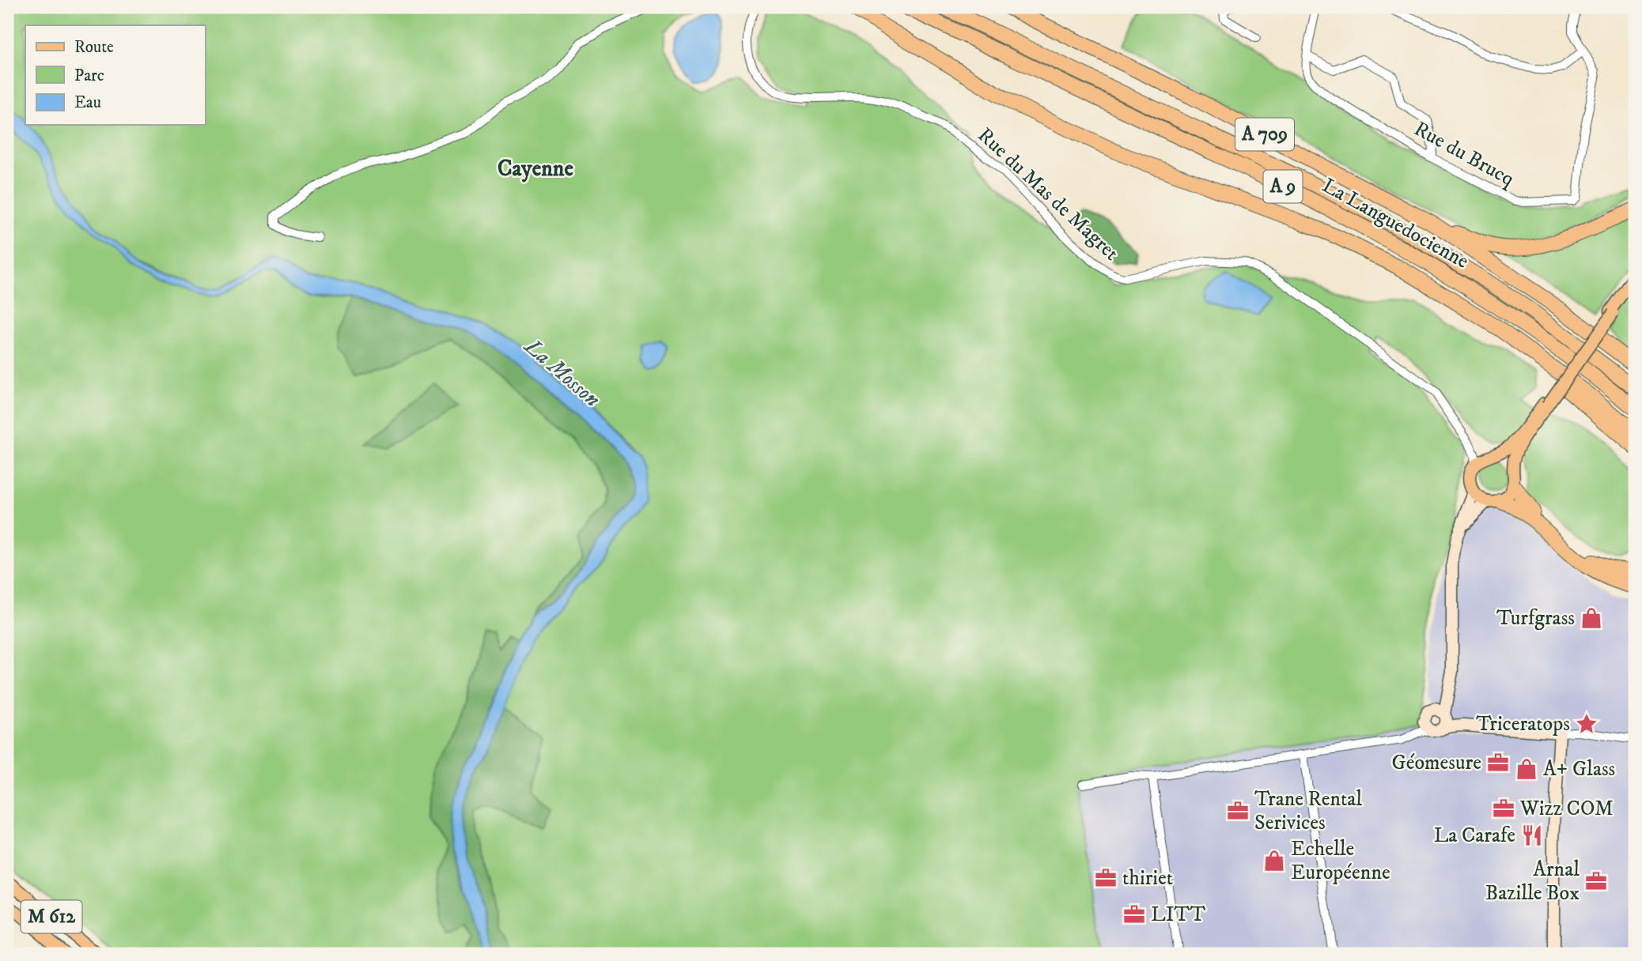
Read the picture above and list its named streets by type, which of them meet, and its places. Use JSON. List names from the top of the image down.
{
  "streets": {
    "highway": ["A 709", "A 9", "La Languedocienne"],
    "main road": ["M 612"],
    "street": ["Rue du Brucq", "Rue du Mas de Magret"]
  },
  "districts": ["Cayenne"],
  "water": ["La Mosson"],
  "places": {
    "shop": ["Turfgrass", "A+ Glass", "Echelle Européenne"],
    "place": ["Triceratops"],
    "office": [
      "Géomesure",
      "Wizz COM",
      "Trane Rental Serivices",
      "thiriet",
      "Arnal Bazille Box",
      "LITT"
    ],
    "restaurant": ["La Carafe"]
  },
  "legend": ["Route", "Parc", "Eau"]
}
